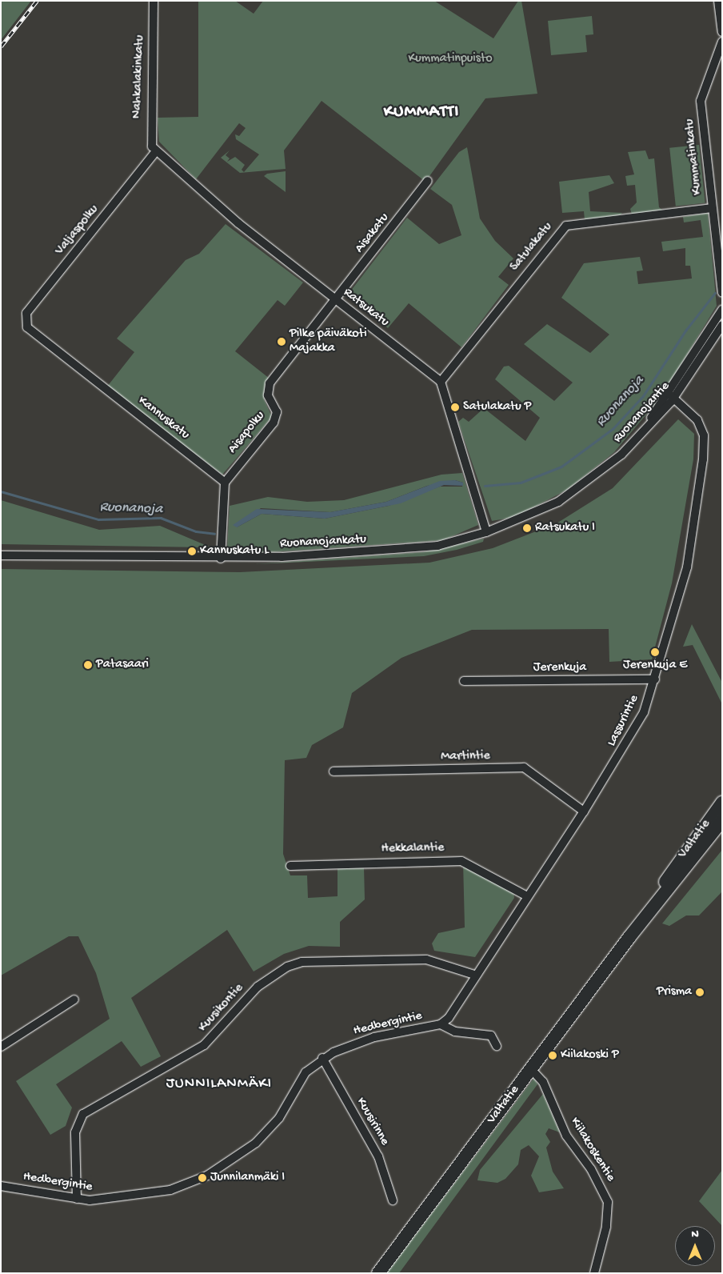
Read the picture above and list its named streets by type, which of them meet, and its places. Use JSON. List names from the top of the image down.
{
  "streets": {
    "highway": ["Valtatie"],
    "street": [
      "Nahkalakinkatu",
      "Kummatinkatu",
      "Valjaspolku",
      "Aisakatu",
      "Satulakatu",
      "Ratsukatu",
      "Ruonanojantie",
      "Kannuskatu",
      "Aisapolku",
      "Ruonanojankatu",
      "Jerenkuja",
      "Lassurintie",
      "Martintie",
      "Hekkalantie",
      "Kuusikontie",
      "Hedbergintie",
      "Kuusirinne",
      "Kiilakoskentie"
    ]
  },
  "crossings": [
    ["Nahkalakinkatu", "Valjaspolku"],
    ["Nahkalakinkatu", "Ratsukatu"],
    ["Kummatinkatu", "Satulakatu"],
    ["Valjaspolku", "Ratsukatu"],
    ["Valjaspolku", "Kannuskatu"],
    ["Aisakatu", "Ratsukatu"],
    ["Aisakatu", "Aisapolku"],
    ["Satulakatu", "Ratsukatu"],
    ["Ratsukatu", "Aisapolku"],
    ["Ruonanojantie", "Ruonanojankatu"],
    ["Ruonanojantie", "Lassurintie"],
    ["Kannuskatu", "Aisapolku"],
    ["Jerenkuja", "Lassurintie"],
    ["Lassurintie", "Martintie"],
    ["Lassurintie", "Hekkalantie"],
    ["Lassurintie", "Kuusikontie"],
    ["Lassurintie", "Hedbergintie"],
    ["Valtatie", "Kiilakoskentie"],
    ["Kuusikontie", "Hedbergintie"],
    ["Hedbergintie", "Kuusirinne"]
  ],
  "districts": ["KUMMATTI", "JUNNILANMÄKI"],
  "water": ["Ruonanoja"],
  "parks": ["Kummatinpuisto"],
  "places": [
    "Pilke päiväkoti Majakka",
    "Satulakatu P",
    "Ratsukatu I",
    "Kannuskatu L",
    "Jerenkuja E",
    "Patasaari",
    "Prisma",
    "Kiilakoski P",
    "Junnilanmäki I"
  ],
  "north": "top"
}
